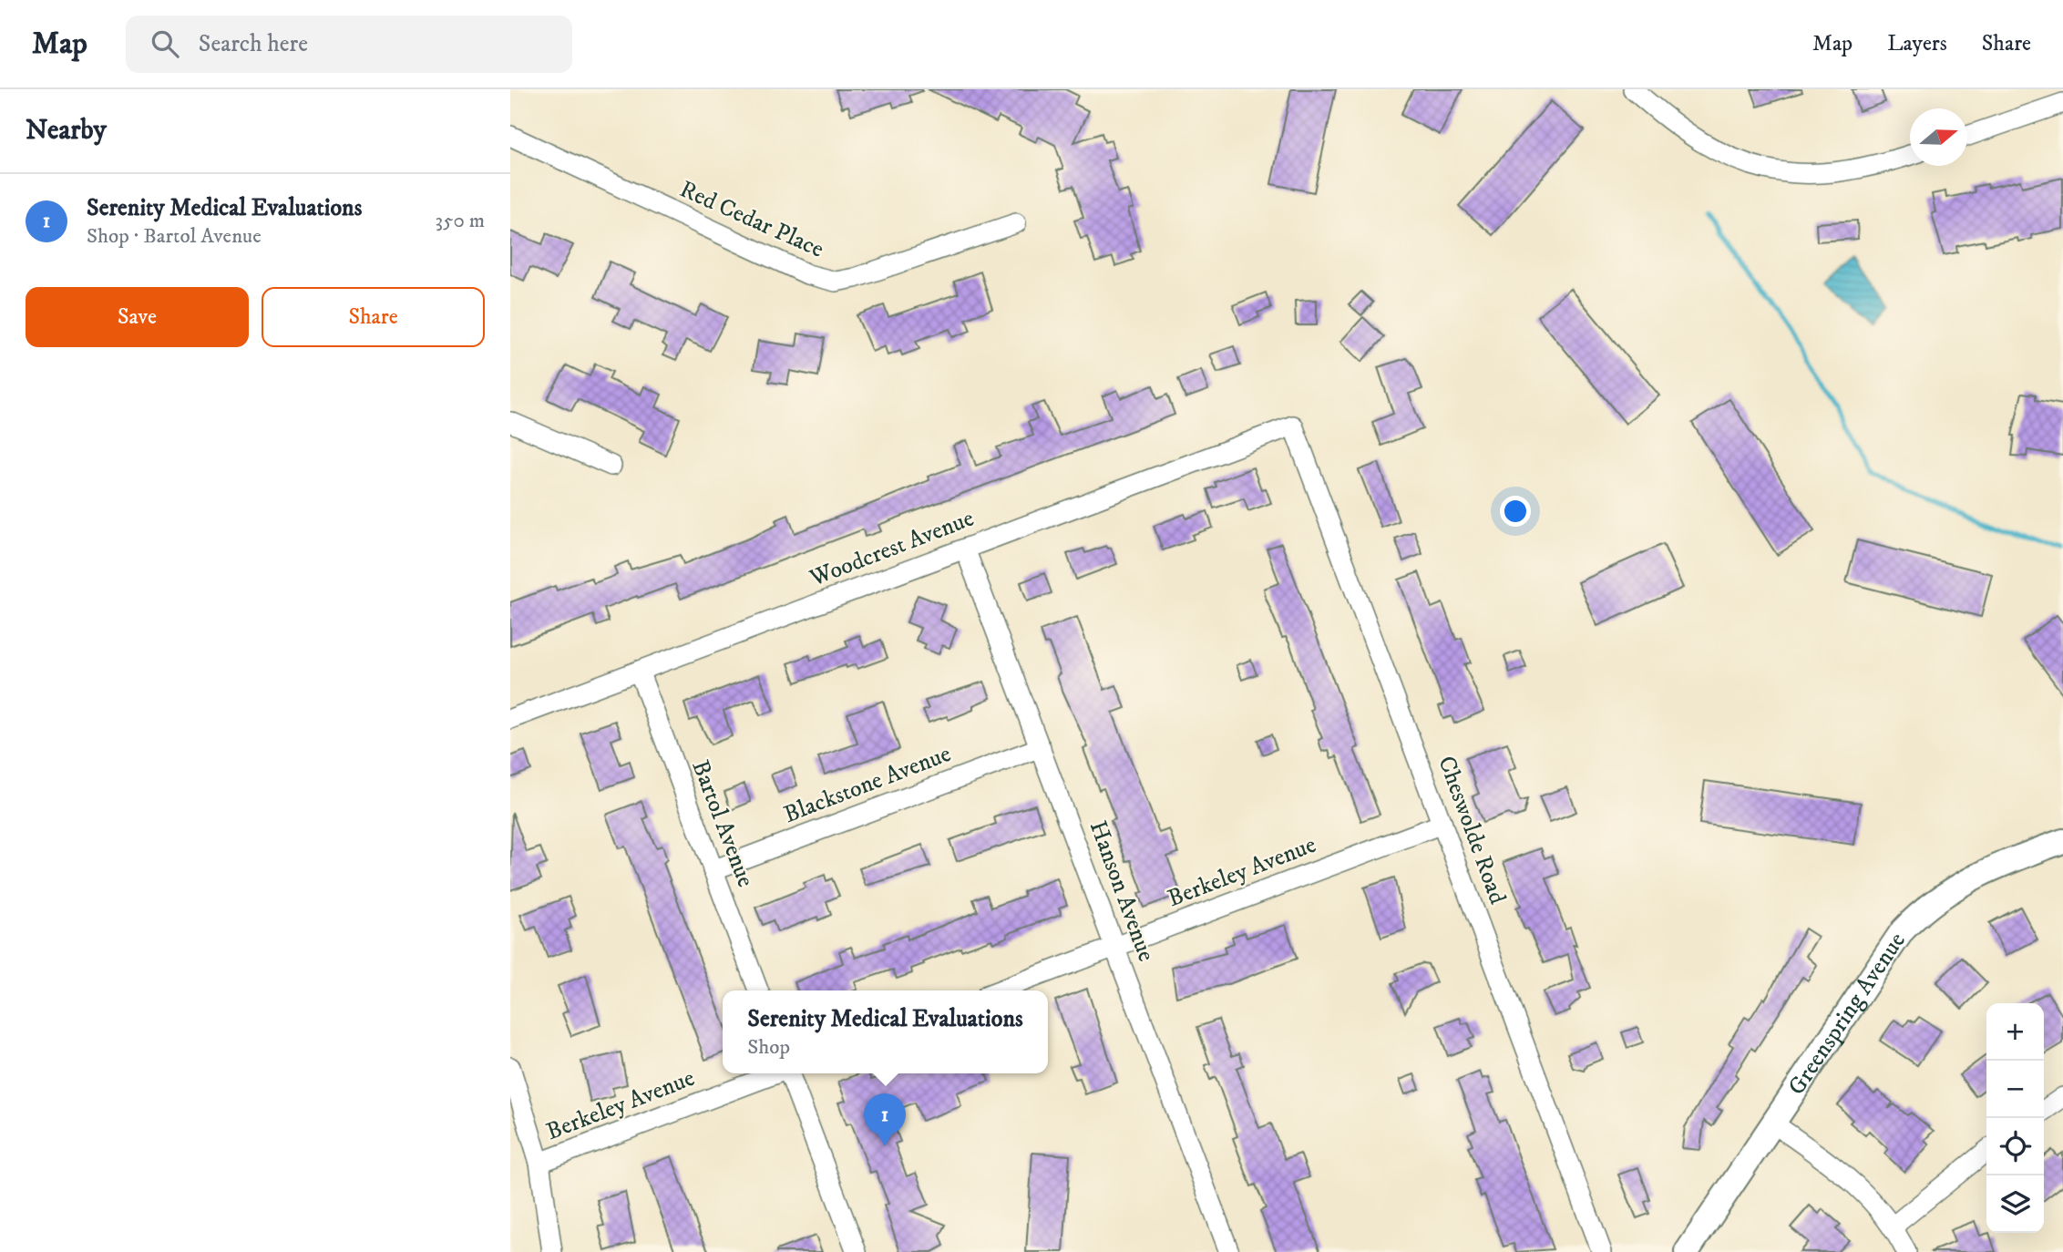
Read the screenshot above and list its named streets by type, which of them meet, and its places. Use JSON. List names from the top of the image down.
{
  "streets": {
    "main road": ["Greenspring Avenue"],
    "street": [
      "Red Cedar Place",
      "Woodcrest Avenue",
      "Blackstone Avenue",
      "Bartol Avenue",
      "Cheswolde Road",
      "Berkeley Avenue",
      "Hanson Avenue"
    ]
  },
  "crossings": [
    ["Woodcrest Avenue", "Bartol Avenue"],
    ["Woodcrest Avenue", "Cheswolde Road"],
    ["Woodcrest Avenue", "Hanson Avenue"],
    ["Blackstone Avenue", "Bartol Avenue"],
    ["Blackstone Avenue", "Hanson Avenue"],
    ["Cheswolde Road", "Berkeley Avenue"],
    ["Berkeley Avenue", "Hanson Avenue"]
  ],
  "north": "right",
  "page": {
    "header": "Map",
    "search": "Search here",
    "nav": ["Map", "Layers", "Share"],
    "heading": "Nearby",
    "list": [
      {
        "mark": "1",
        "name": "Serenity Medical Evaluations",
        "note": "Shop · Bartol Avenue",
        "value": "350 m"
      }
    ],
    "buttons": ["Save", "Share"],
    "popup": ["Serenity Medical Evaluations", "Shop"],
    "map_buttons": ["+", "−"],
    "pins": "1"
  }
}
